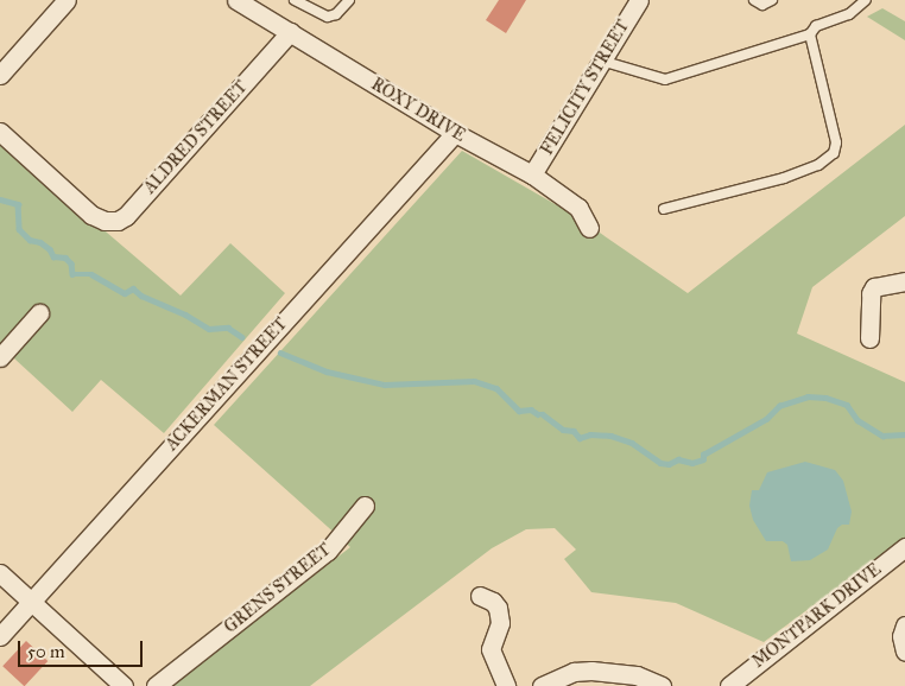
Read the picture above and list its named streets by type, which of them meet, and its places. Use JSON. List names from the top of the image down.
{
  "streets": {
    "street": [
      "FELICITY STREET",
      "ROXY DRIVE",
      "ALDRED STREET",
      "ACKERMAN STREET",
      "GRENS STREET",
      "MONTPARK DRIVE"
    ]
  },
  "crossings": [
    ["FELICITY STREET", "ROXY DRIVE"],
    ["ROXY DRIVE", "ALDRED STREET"],
    ["ROXY DRIVE", "ACKERMAN STREET"]
  ],
  "scale_bar": "50 m"
}
